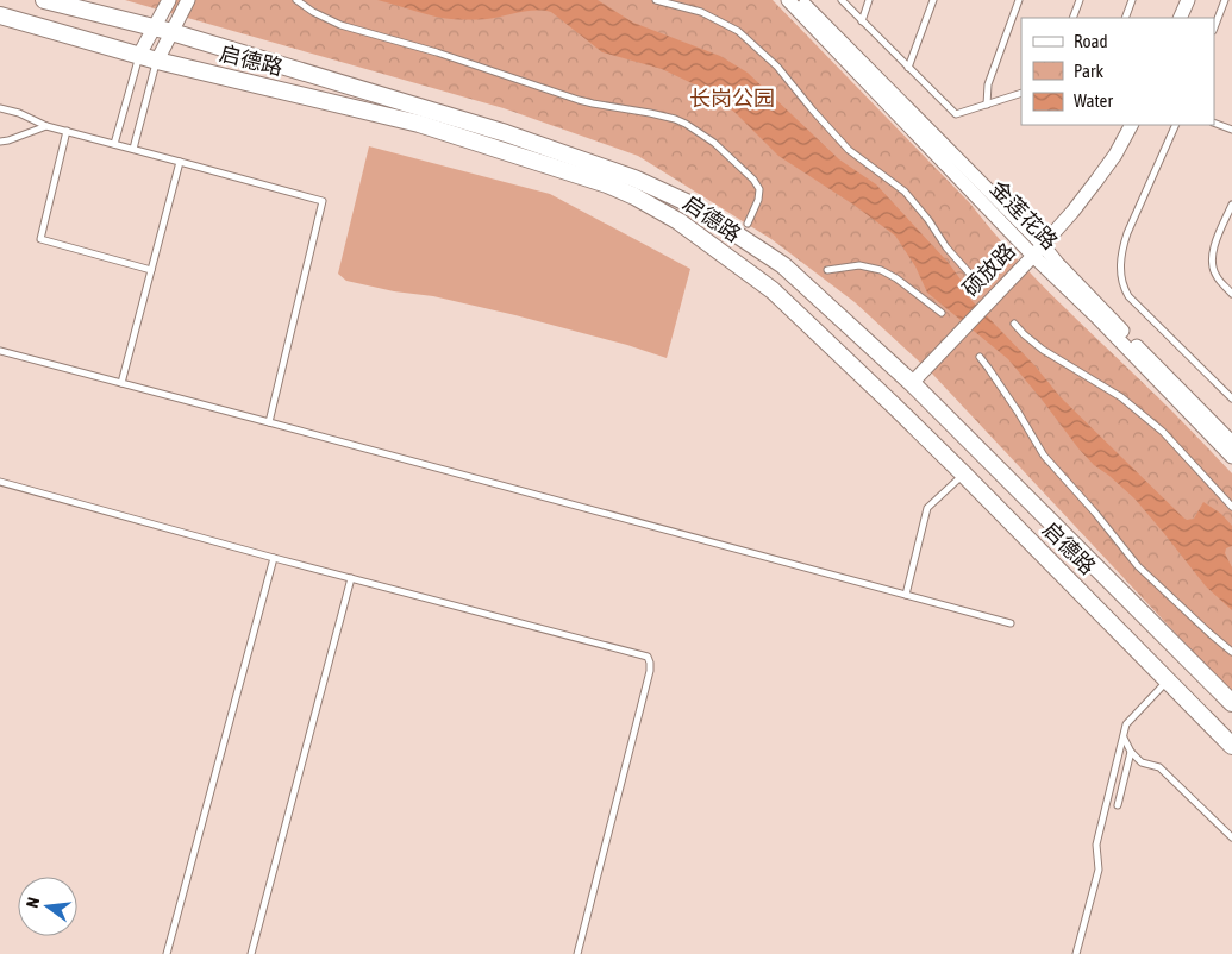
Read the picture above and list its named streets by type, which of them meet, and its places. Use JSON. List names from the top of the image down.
{
  "streets": {
    "main road": ["启德路"],
    "street": ["金莲花路", "硕放路"]
  },
  "crossings": [
    ["启德路", "硕放路"],
    ["金莲花路", "硕放路"]
  ],
  "parks": ["长岗公园"],
  "legend": ["Road", "Park", "Water"],
  "north": "left"
}
